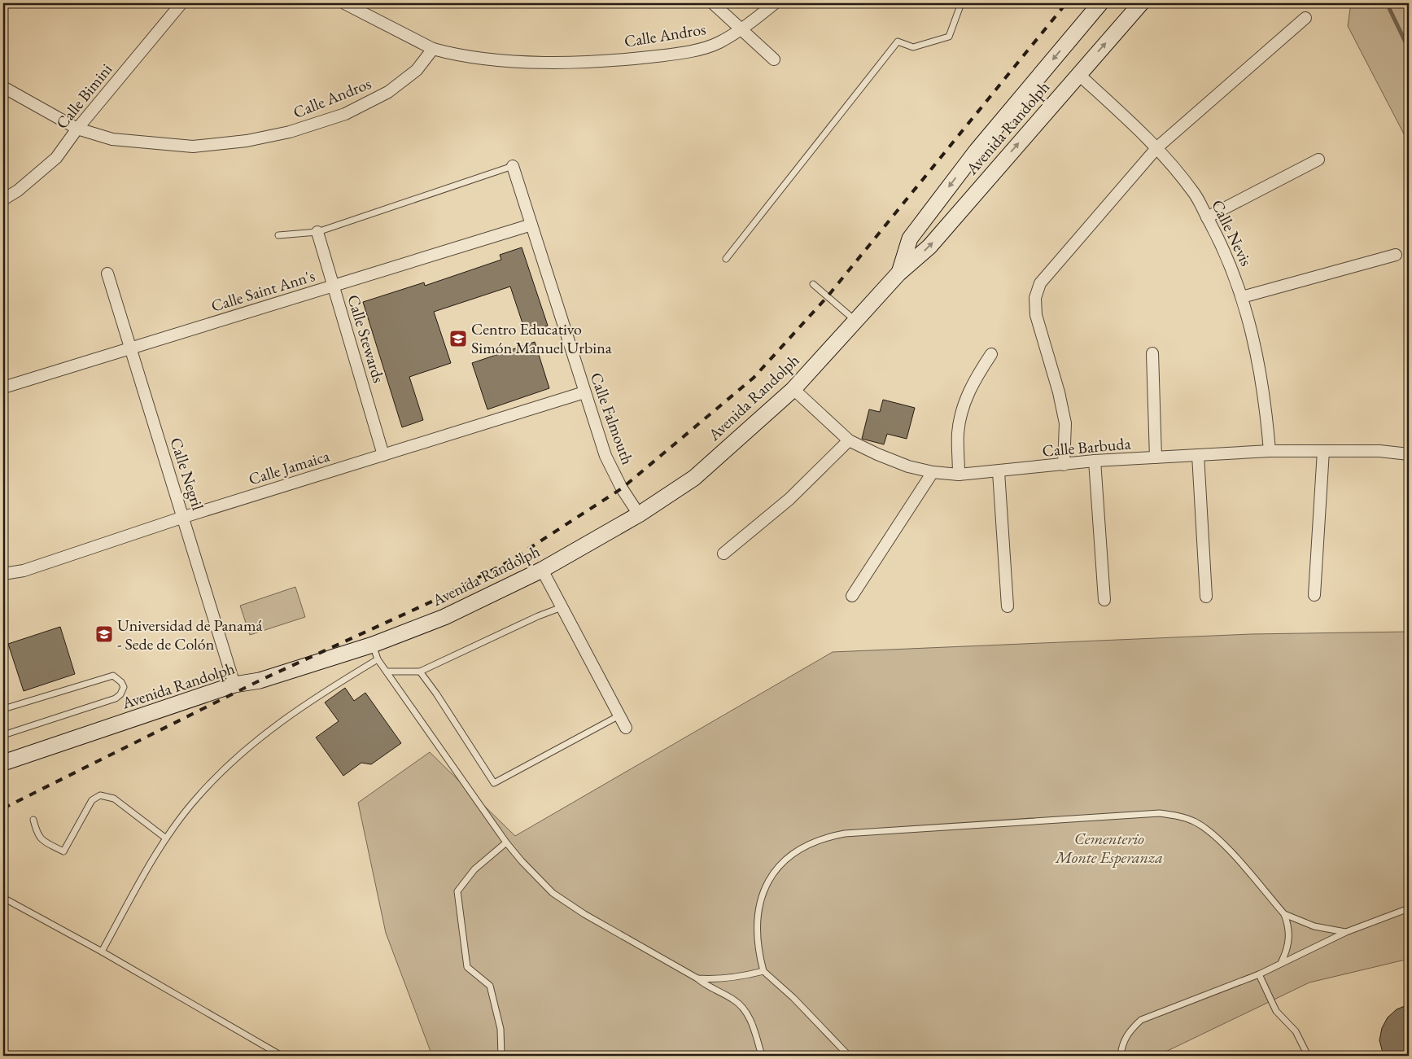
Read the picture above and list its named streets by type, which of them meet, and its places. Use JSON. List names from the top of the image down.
{
  "streets": {
    "main road": ["Avenida Randolph"],
    "street": [
      "Calle Andros",
      "Calle Bimini",
      "Calle Nevis",
      "Calle Saint Ann's",
      "Calle Stewards",
      "Calle Falmouth",
      "Calle Barbuda",
      "Calle Jamaica",
      "Calle Negril"
    ]
  },
  "crossings": [
    ["Calle Andros", "Calle Bimini"],
    ["Avenida Randolph", "Calle Nevis"],
    ["Avenida Randolph", "Calle Falmouth"],
    ["Avenida Randolph", "Calle Barbuda"],
    ["Avenida Randolph", "Calle Negril"],
    ["Calle Nevis", "Calle Barbuda"],
    ["Calle Saint Ann's", "Calle Stewards"],
    ["Calle Saint Ann's", "Calle Falmouth"],
    ["Calle Saint Ann's", "Calle Negril"],
    ["Calle Stewards", "Calle Jamaica"],
    ["Calle Falmouth", "Calle Jamaica"],
    ["Calle Jamaica", "Calle Negril"]
  ],
  "parks": ["Cementerio Monte Esperanza"],
  "places": {
    "school or university": ["Centro Educativo Simón Manuel Urbina", "Universidad de Panamá - Sede de Colón"]
  }
}
